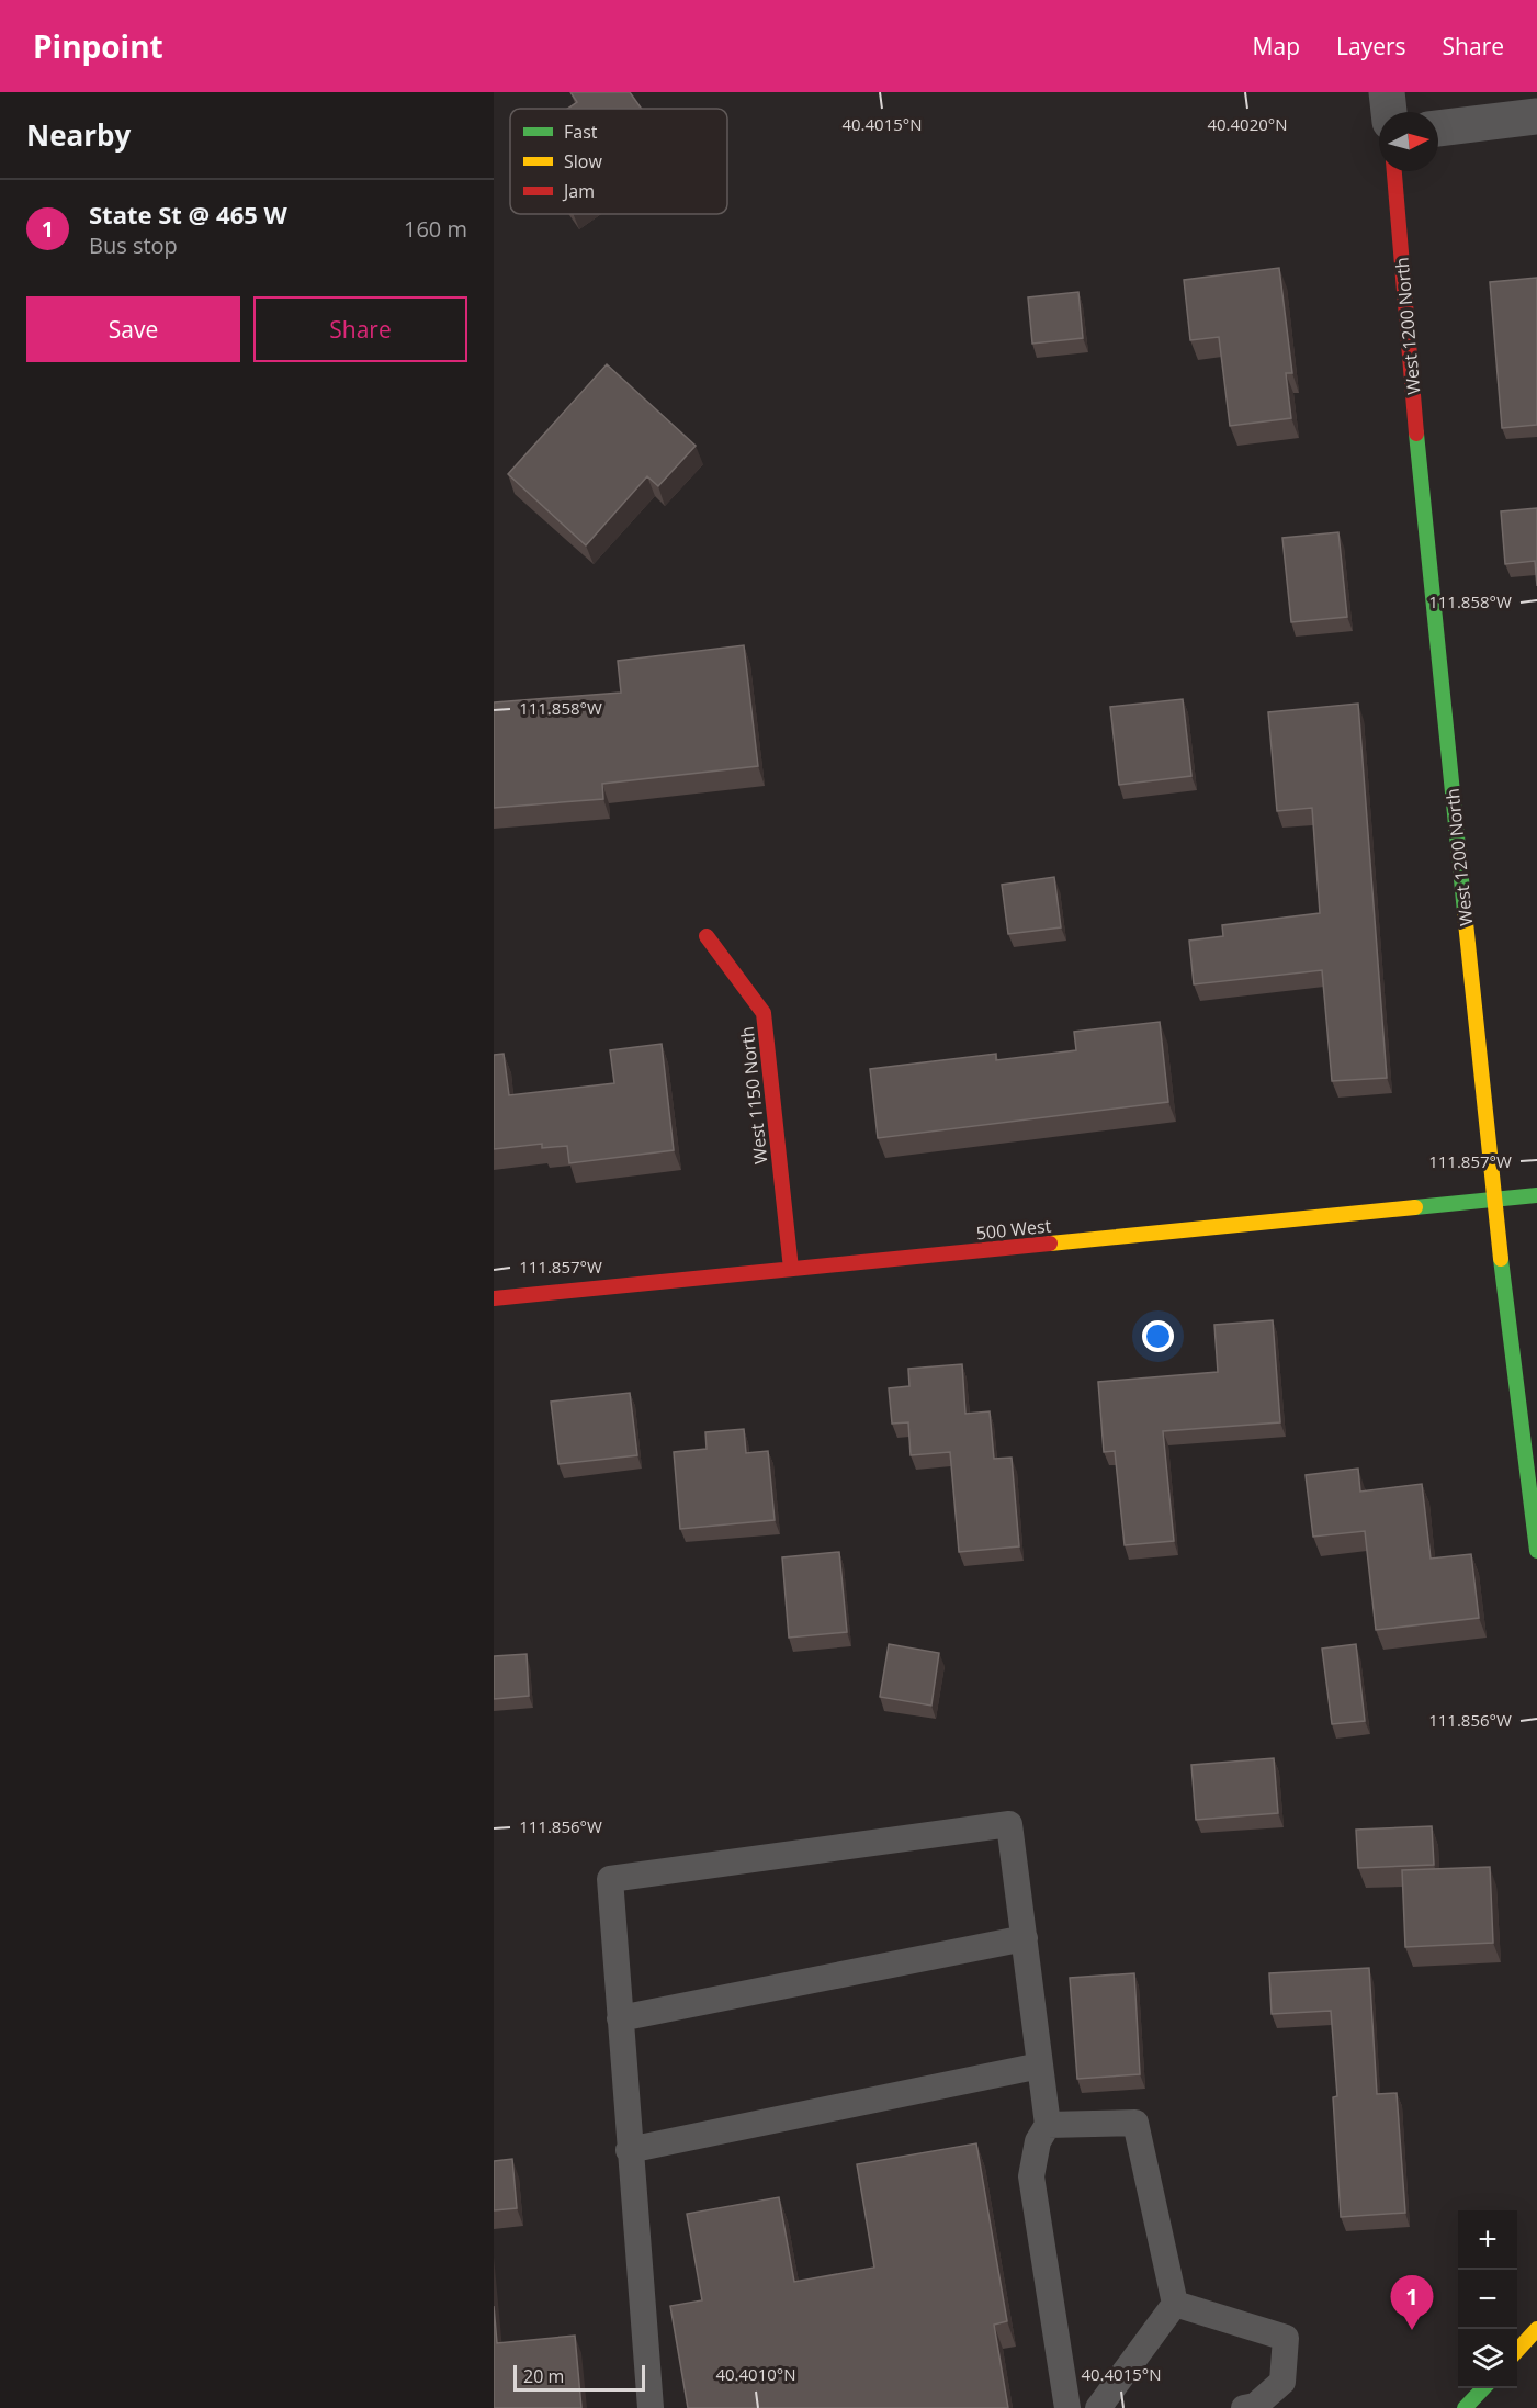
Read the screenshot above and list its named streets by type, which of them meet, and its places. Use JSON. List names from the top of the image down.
{
  "streets": {
    "street": ["West 1200 North", "West 1150 North", "500 West"]
  },
  "crossings": [
    ["West 1200 North", "500 West"],
    ["West 1150 North", "500 West"]
  ],
  "legend": ["Fast", "Slow", "Jam"],
  "scale_bar": "20 m",
  "north": "right",
  "page": {
    "header": "Pinpoint",
    "nav": ["Map", "Layers", "Share"],
    "heading": "Nearby",
    "list": [
      {
        "mark": "1",
        "name": "State St @ 465 W",
        "note": "Bus stop",
        "value": "160 m"
      }
    ],
    "buttons": ["Save", "Share"],
    "map_buttons": ["+", "−"],
    "pins": "1",
    "scale": "20 m"
  },
  "coordinates": [
    "40.4015°N",
    "40.4020°N",
    "111.858°W",
    "111.857°W",
    "111.856°W",
    "40.4010°N"
  ]
}
